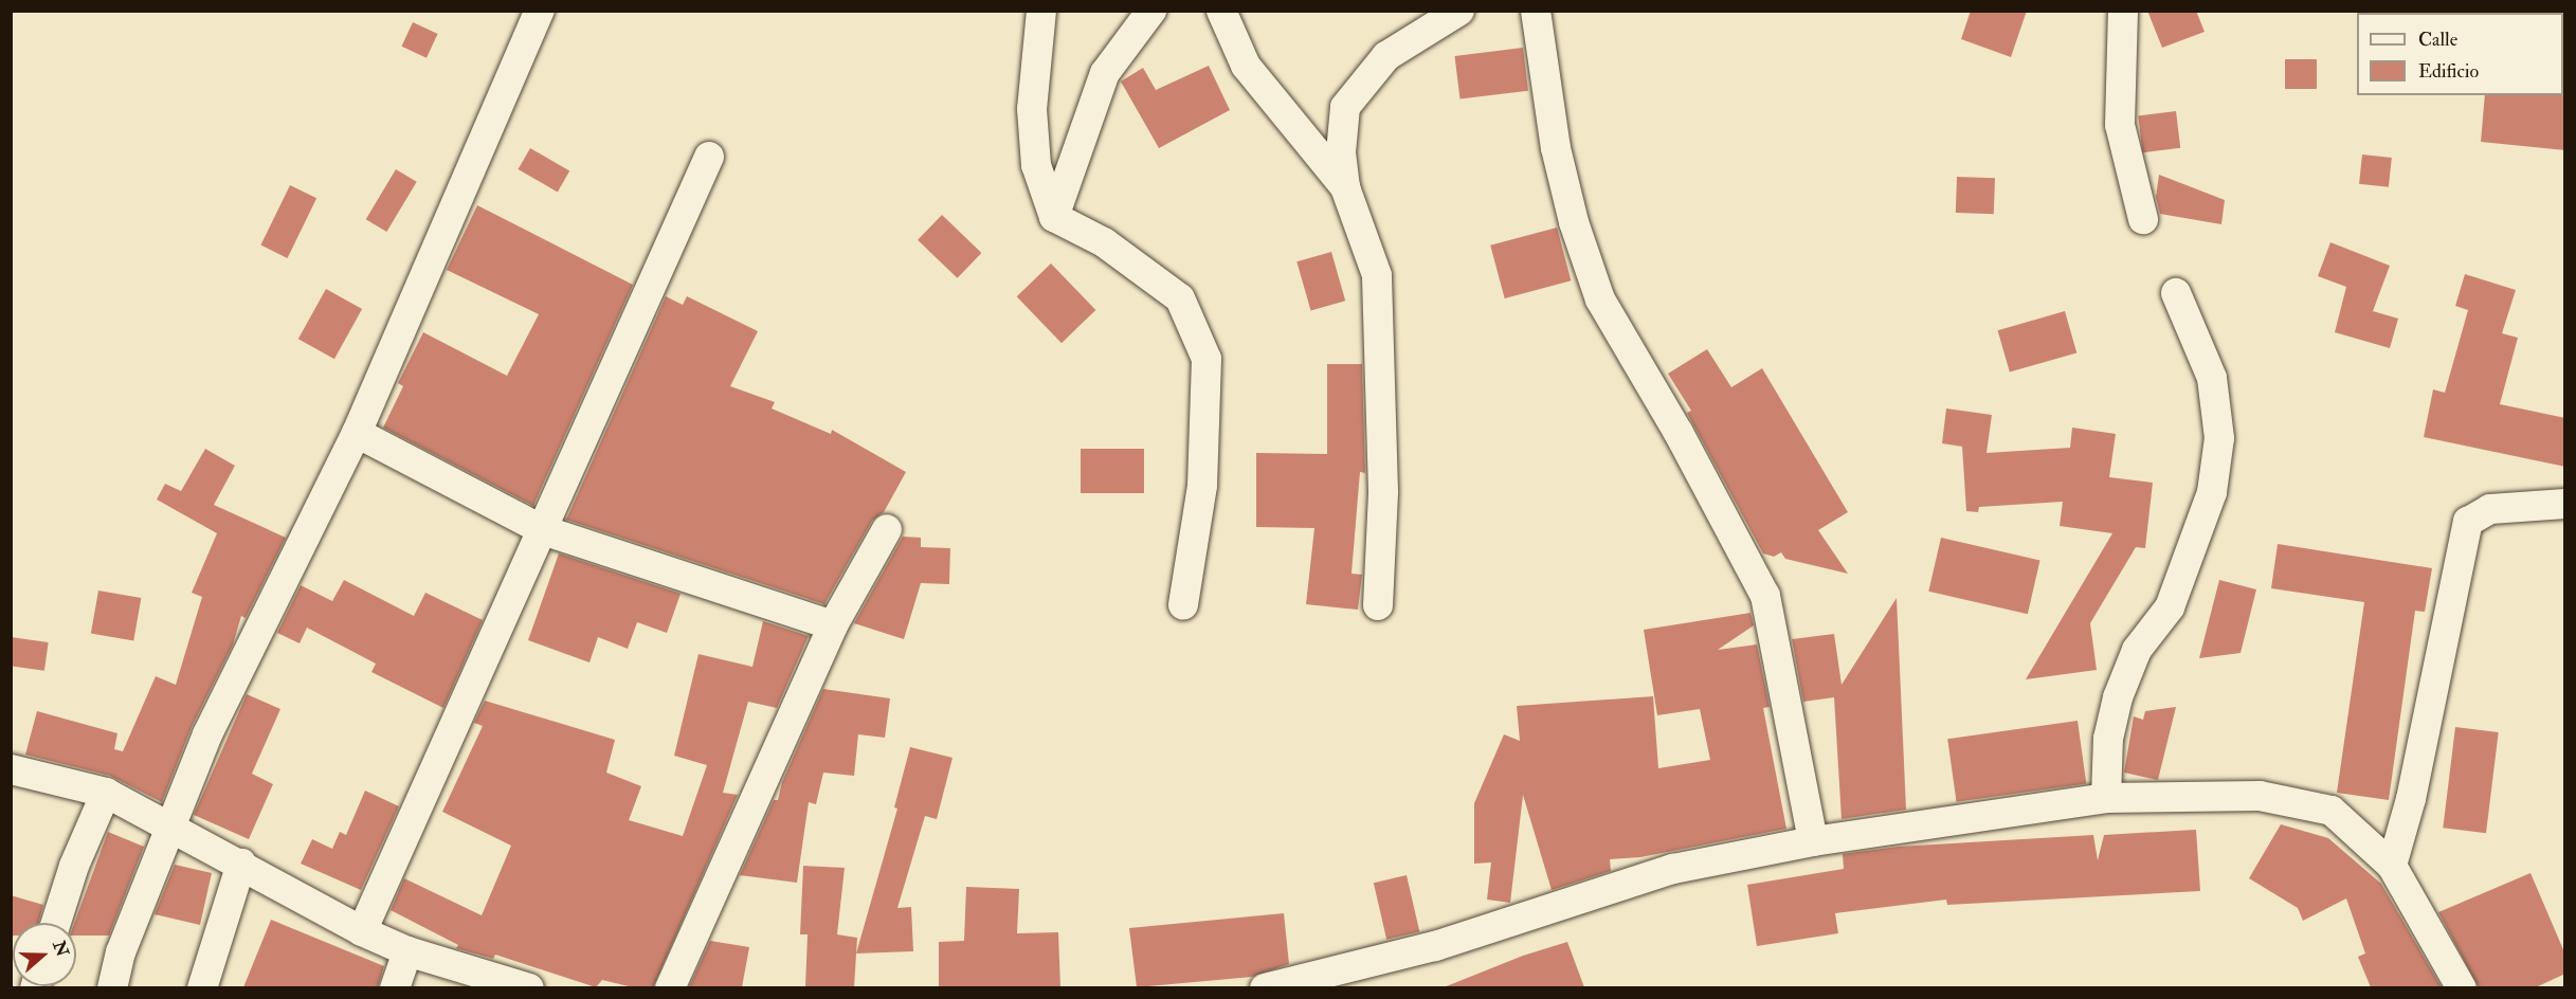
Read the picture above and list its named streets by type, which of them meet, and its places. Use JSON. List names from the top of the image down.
{
  "legend": ["Calle", "Edificio"],
  "north": "right"
}
